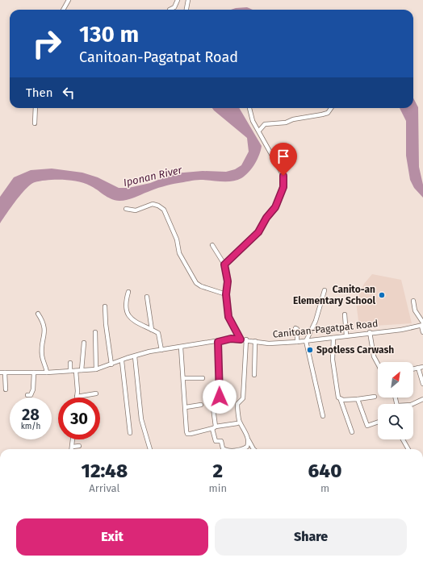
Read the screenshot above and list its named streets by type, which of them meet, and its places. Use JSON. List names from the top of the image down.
{
  "streets": {
    "street": ["Canitoan-Pagatpat Road"]
  },
  "water": ["Iponan River"],
  "places": ["Canito-an Elementary School", "Spotless Carwash"],
  "north": "top right",
  "page": {
    "turn": ["130 m", "Canitoan-Pagatpat Road"],
    "then": "Then",
    "speed": "28 km/h",
    "limit": "30",
    "eta": [
      "12:48",
      "Arrival",
      "2",
      "min",
      "640",
      "m"
    ],
    "buttons": ["Exit", "Share"]
  }
}
